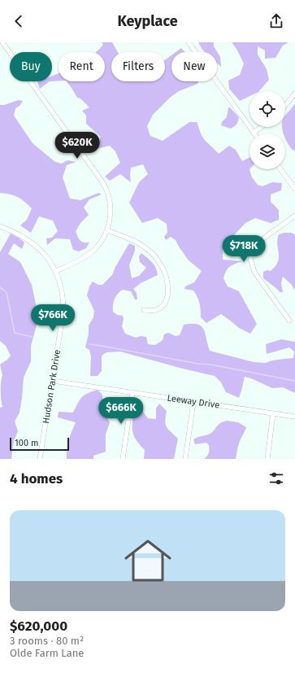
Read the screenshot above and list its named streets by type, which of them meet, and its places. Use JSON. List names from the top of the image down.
{
  "streets": {
    "street": ["Hudson Park Drive", "Leeway Drive"]
  },
  "crossings": [
    ["Hudson Park Drive", "Leeway Drive"]
  ],
  "scale_bar": "100 m",
  "page": {
    "header": "Keyplace",
    "chip": [
      "Buy",
      "Rent",
      "Filters",
      "New"
    ],
    "price": [
      "$620K",
      "$718K",
      "$766K",
      "$666K"
    ],
    "scale": "100 m",
    "heading": "4 homes",
    "list": [
      {
        "name": "$620,000",
        "note": "3 rooms · 80 m² · Olde Farm Lane"
      }
    ]
  }
}
